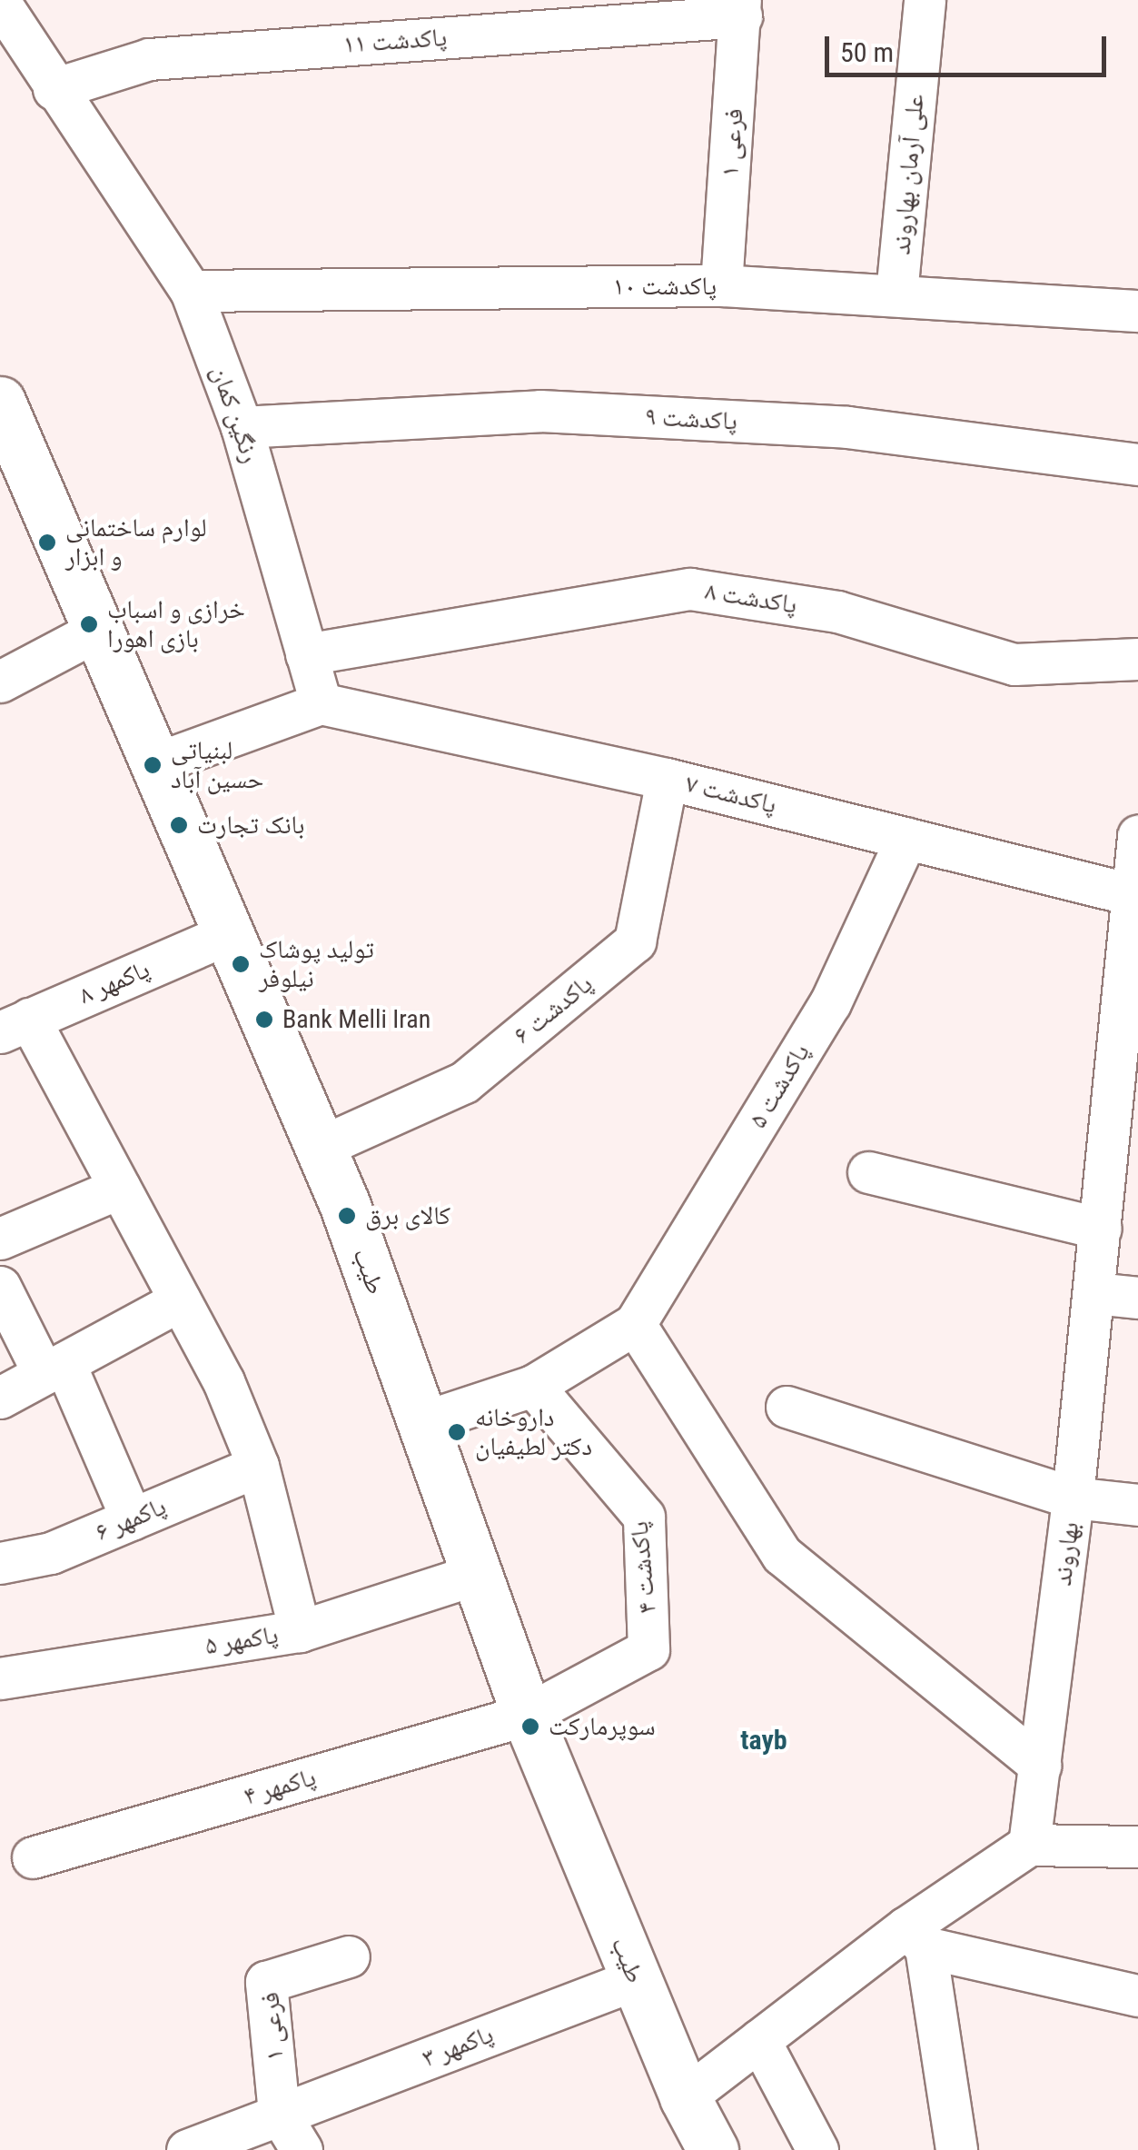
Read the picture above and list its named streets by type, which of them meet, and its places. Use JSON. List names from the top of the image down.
{
  "streets": {
    "main road": ["طیب"],
    "street": [
      "پاکدشت ۱۱",
      "فرعی ۱",
      "علی آرمان بهاروند",
      "پاکدشت ۱۰",
      "رنگین کمان",
      "پاکدشت ۹",
      "پاکدشت ۸",
      "پاکدشت ۷",
      "پاکمهر ۸",
      "پاکدشت ۶",
      "پاکدشت ۵",
      "پاکمهر ۶",
      "بهاروند",
      "پاکدشت ۴",
      "پاکمهر ۵",
      "پاکمهر ۴",
      "پاکمهر ۳"
    ]
  },
  "crossings": [
    ["پاکدشت ۱۱", "فرعی ۱"],
    ["پاکدشت ۱۱", "رنگین کمان"],
    ["فرعی ۱", "پاکدشت ۱۰"],
    ["فرعی ۱", "پاکمهر ۳"],
    ["علی آرمان بهاروند", "پاکدشت ۱۰"],
    ["پاکدشت ۱۰", "رنگین کمان"],
    ["رنگین کمان", "پاکدشت ۹"],
    ["رنگین کمان", "پاکدشت ۸"],
    ["رنگین کمان", "پاکدشت ۷"],
    ["پاکدشت ۷", "پاکدشت ۶"],
    ["پاکدشت ۷", "پاکدشت ۵"],
    ["پاکدشت ۷", "بهاروند"],
    ["پاکمهر ۸", "طیب"],
    ["پاکدشت ۶", "طیب"],
    ["طیب", "پاکدشت ۴"],
    ["طیب", "پاکمهر ۵"],
    ["طیب", "پاکمهر ۴"],
    ["طیب", "پاکمهر ۳"],
    ["پاکدشت ۴", "پاکمهر ۴"]
  ],
  "districts": ["tayb"],
  "places": [
    "لوارم ساختمانی و ابزار",
    "خرازی و اسباب بازی اهورا",
    "لبنیاتی حسین آباد",
    "بانک تجارت",
    "تولید پوشاک نیلوفر",
    "Bank Melli Iran",
    "کالای برق",
    "داروخانه دکتر لطیفیان",
    "سوپرمارکت"
  ],
  "scale_bar": "50 m"
}
